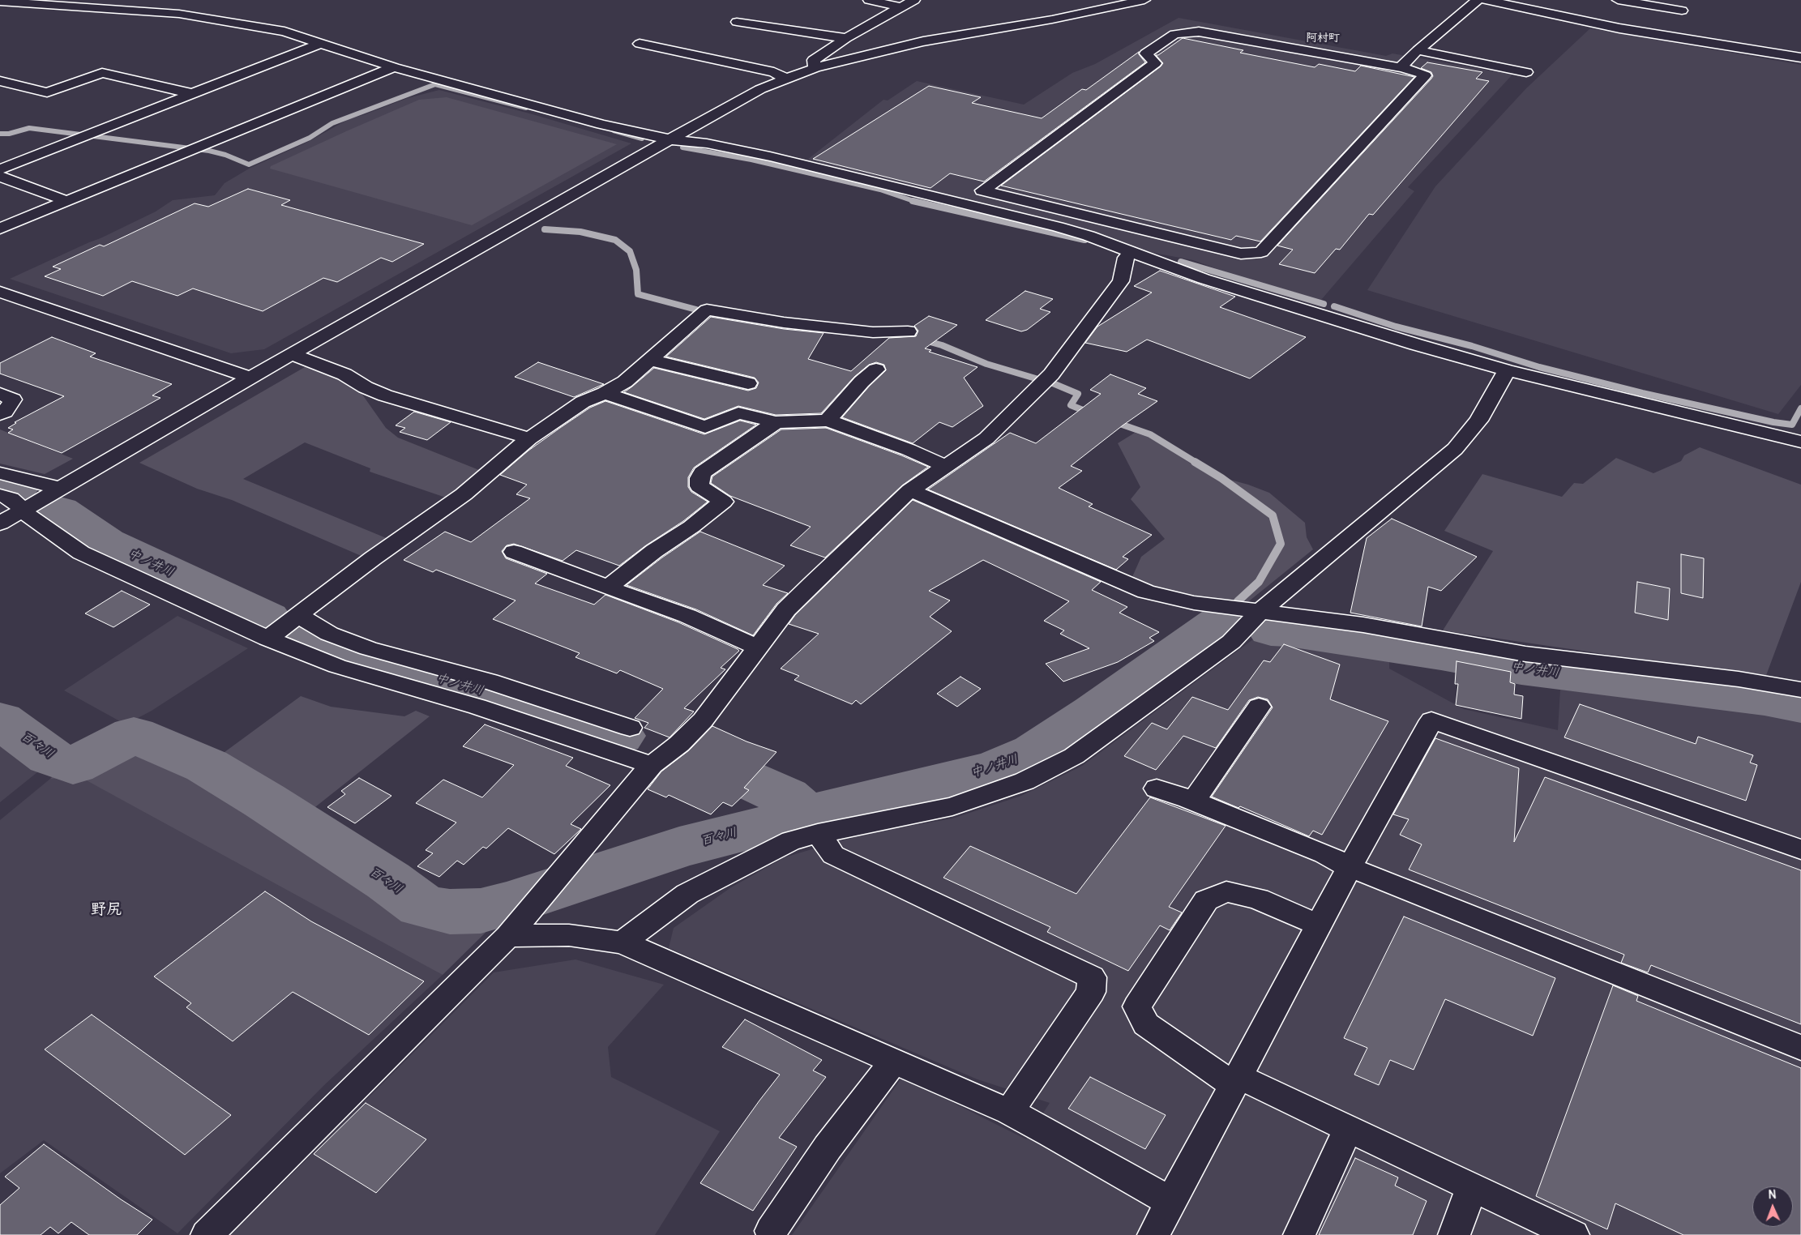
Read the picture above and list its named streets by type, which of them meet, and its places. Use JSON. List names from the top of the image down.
{
  "districts": ["阿村町", "野尻"],
  "water": ["中ノ井川", "百々川"],
  "north": "top"
}
